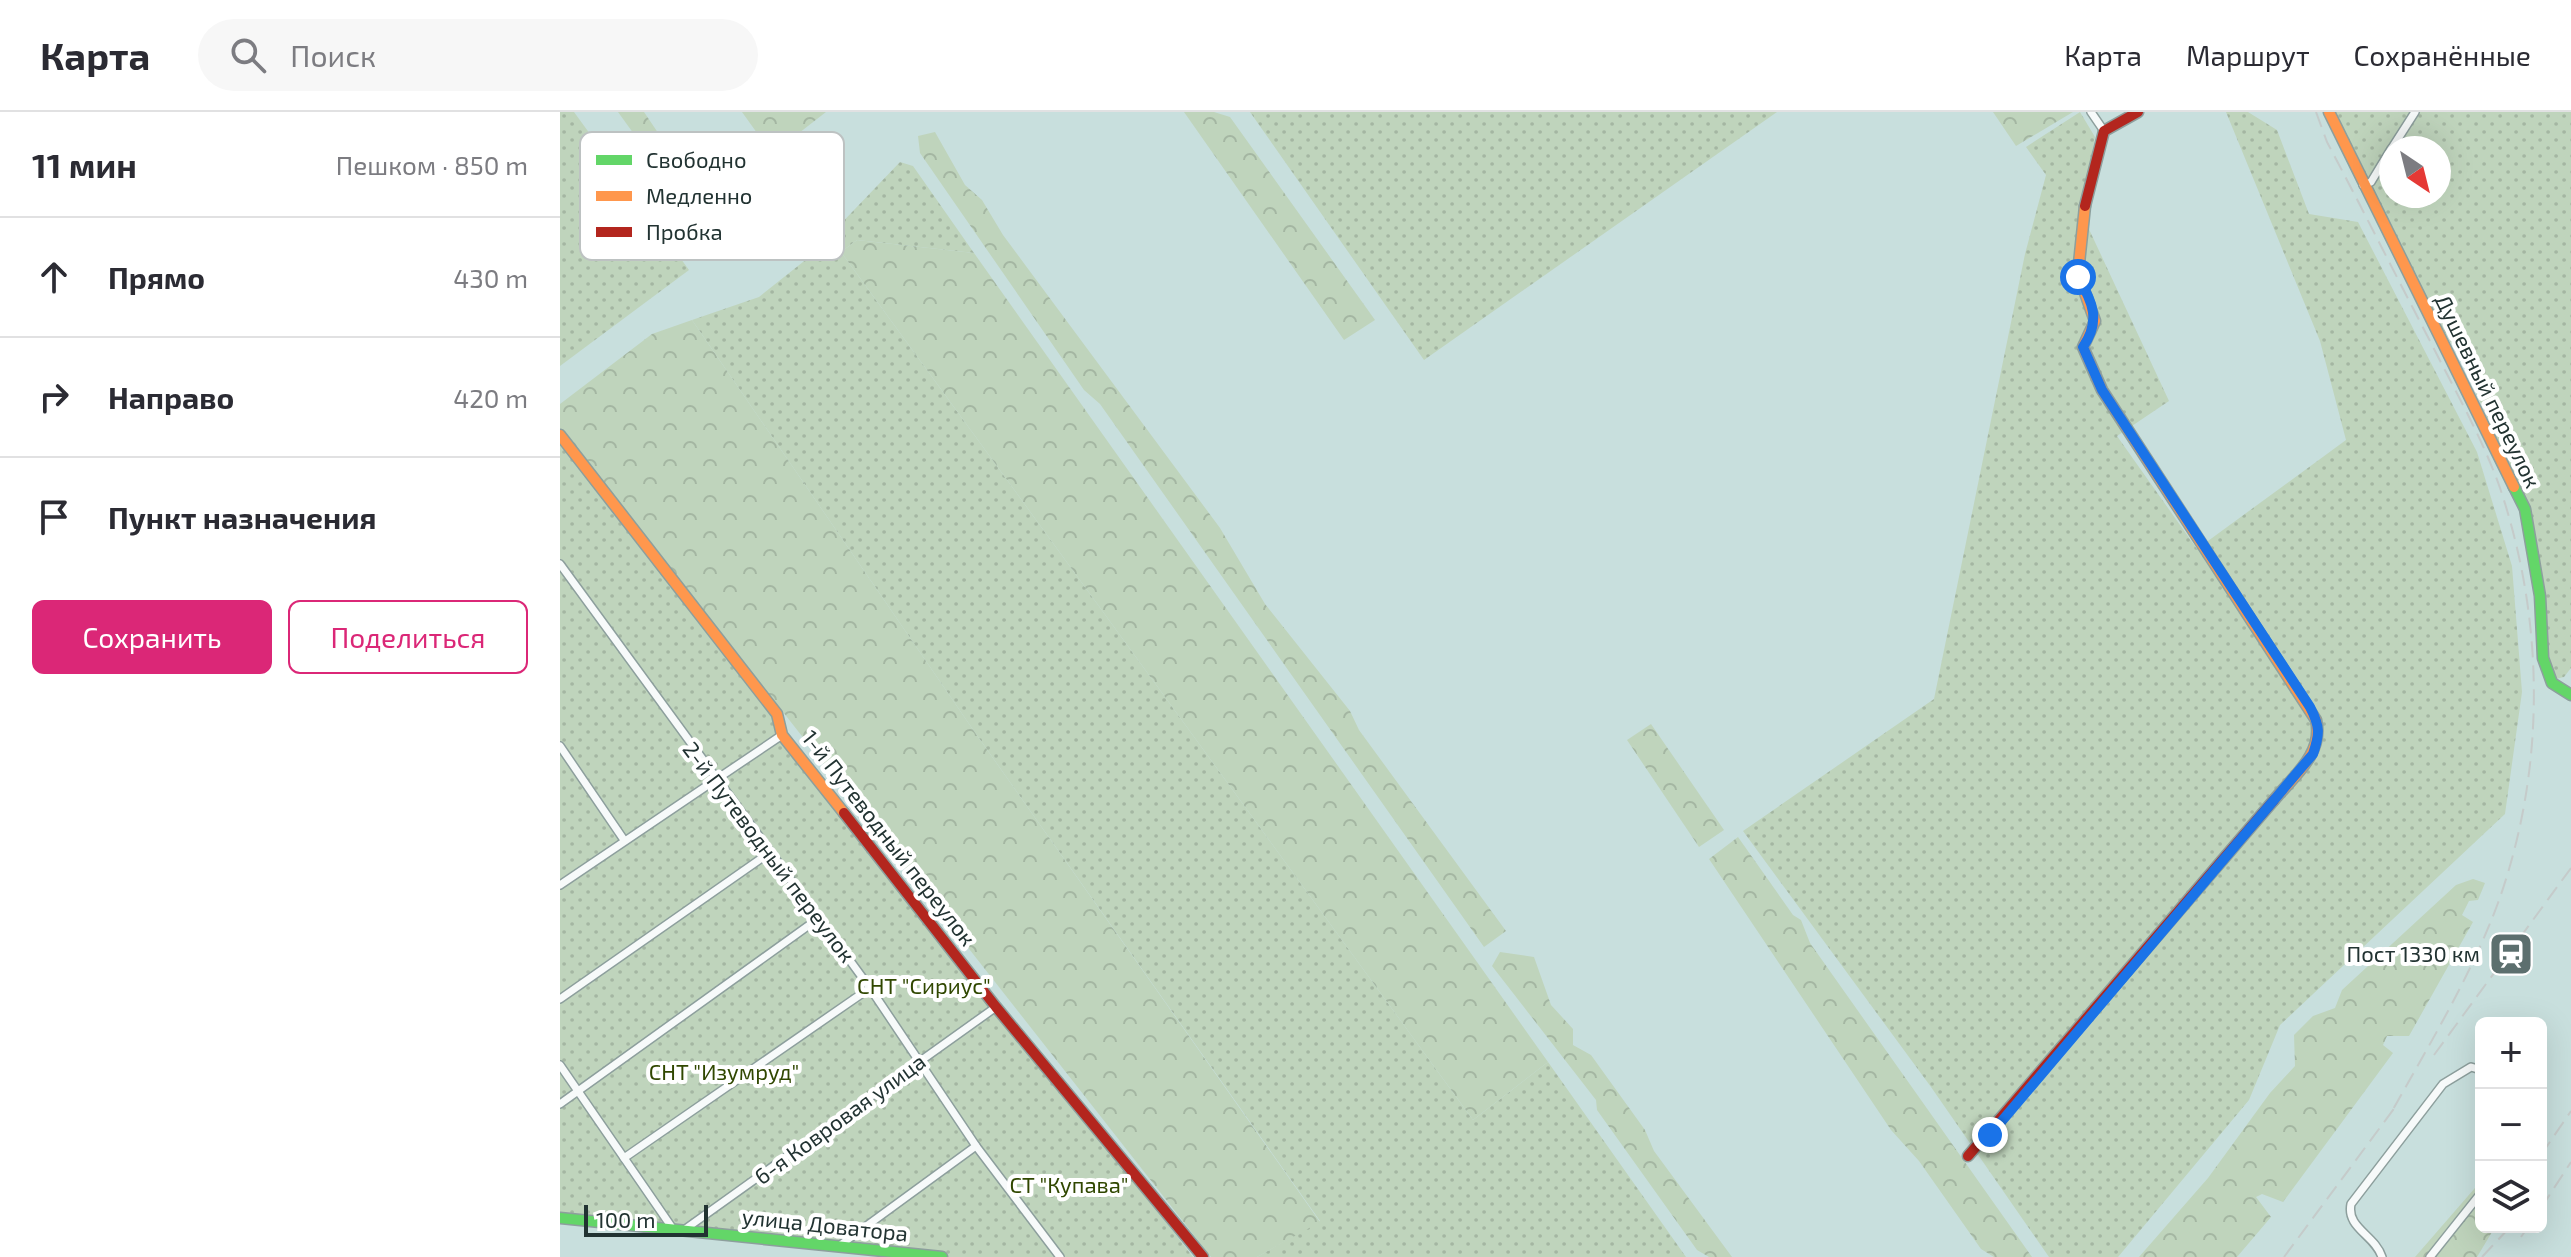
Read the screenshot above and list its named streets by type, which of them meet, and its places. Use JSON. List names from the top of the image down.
{
  "streets": {
    "street": [
      "Душевный переулок",
      "1-й Путеводный переулок",
      "2-й Путеводный переулок",
      "6-я Ковровая улица",
      "улица Доватора"
    ]
  },
  "crossings": [
    ["1-й Путеводный переулок", "6-я Ковровая улица"],
    ["2-й Путеводный переулок", "6-я Ковровая улица"],
    ["6-я Ковровая улица", "улица Доватора"]
  ],
  "parks": ["СНТ \"Сириус\"", "СНТ \"Изумруд\"", "СТ \"Купава\""],
  "places": {
    "station": ["Пост 1330 км"]
  },
  "legend": ["Свободно", "Медленно", "Пробка"],
  "scale_bar": "100 m",
  "north": "bottom right",
  "page": {
    "header": "Карта",
    "search": "Поиск",
    "nav": ["Карта", "Маршрут", "Сохранённые"],
    "heading": ["11 мин", "Пешком · 850 m"],
    "list": [
      ["Прямо", "430 m"],
      ["Направо", "420 m"],
      "Пункт назначения"
    ],
    "buttons": ["Сохранить", "Поделиться"],
    "map_buttons": ["+", "−"],
    "scale": "100 m"
  }
}
